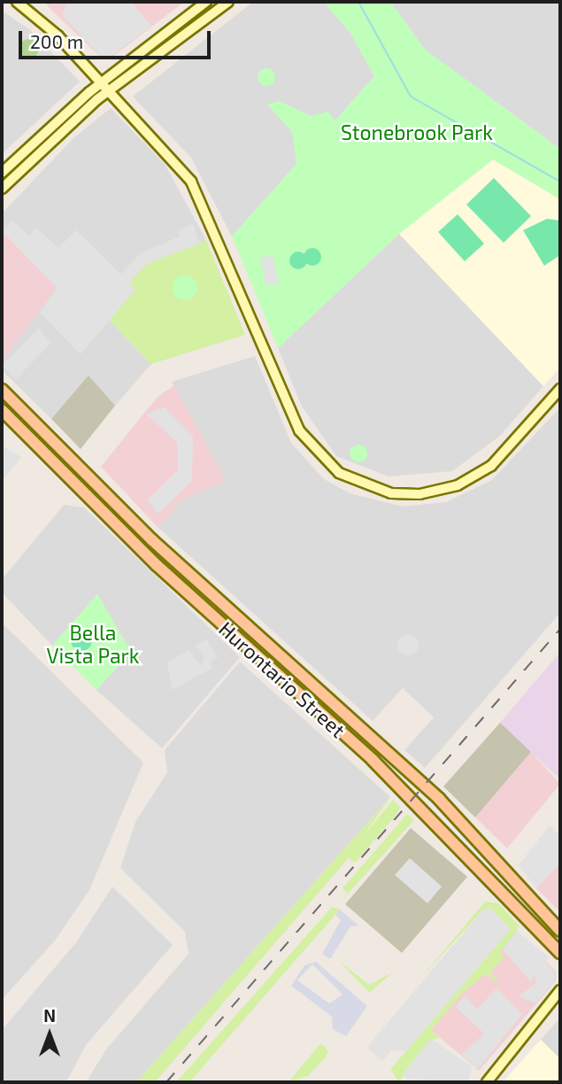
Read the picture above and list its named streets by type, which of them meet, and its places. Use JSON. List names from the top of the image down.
{
  "streets": {
    "main road": ["Hurontario Street"]
  },
  "parks": ["Stonebrook Park", "Bella Vista Park"],
  "scale_bar": "200 m",
  "north": "top"
}
